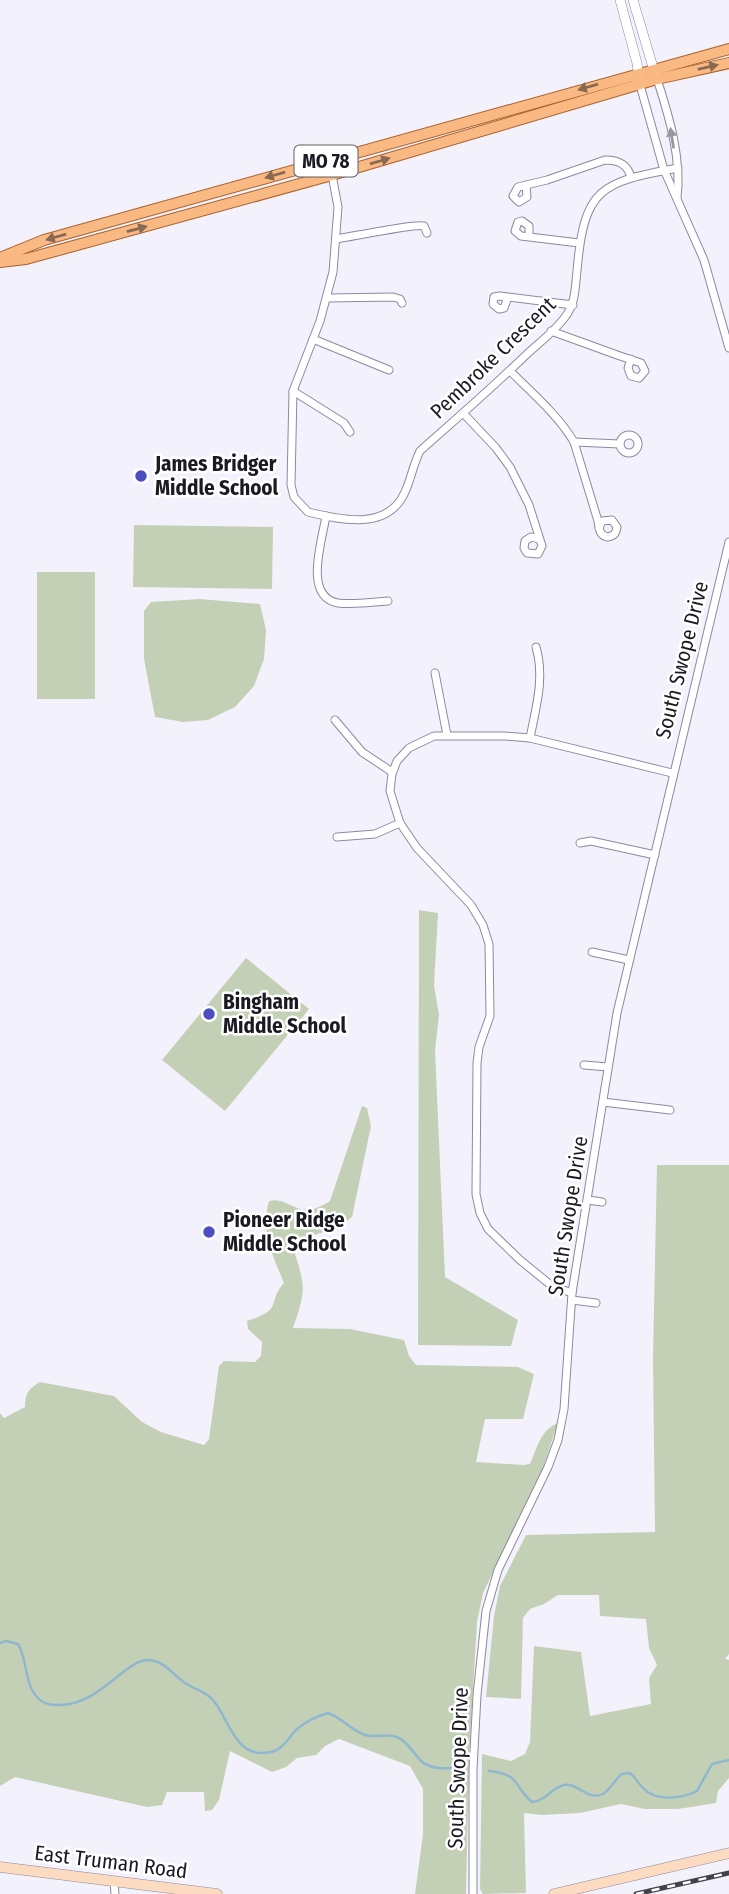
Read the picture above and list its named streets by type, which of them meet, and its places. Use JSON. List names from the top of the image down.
{
  "streets": {
    "main road": ["MO 78", "East Truman Road"],
    "street": ["Pembroke Crescent", "South Swope Drive"]
  },
  "places": ["James Bridger Middle School", "Bingham Middle School", "Pioneer Ridge Middle School"]
}
